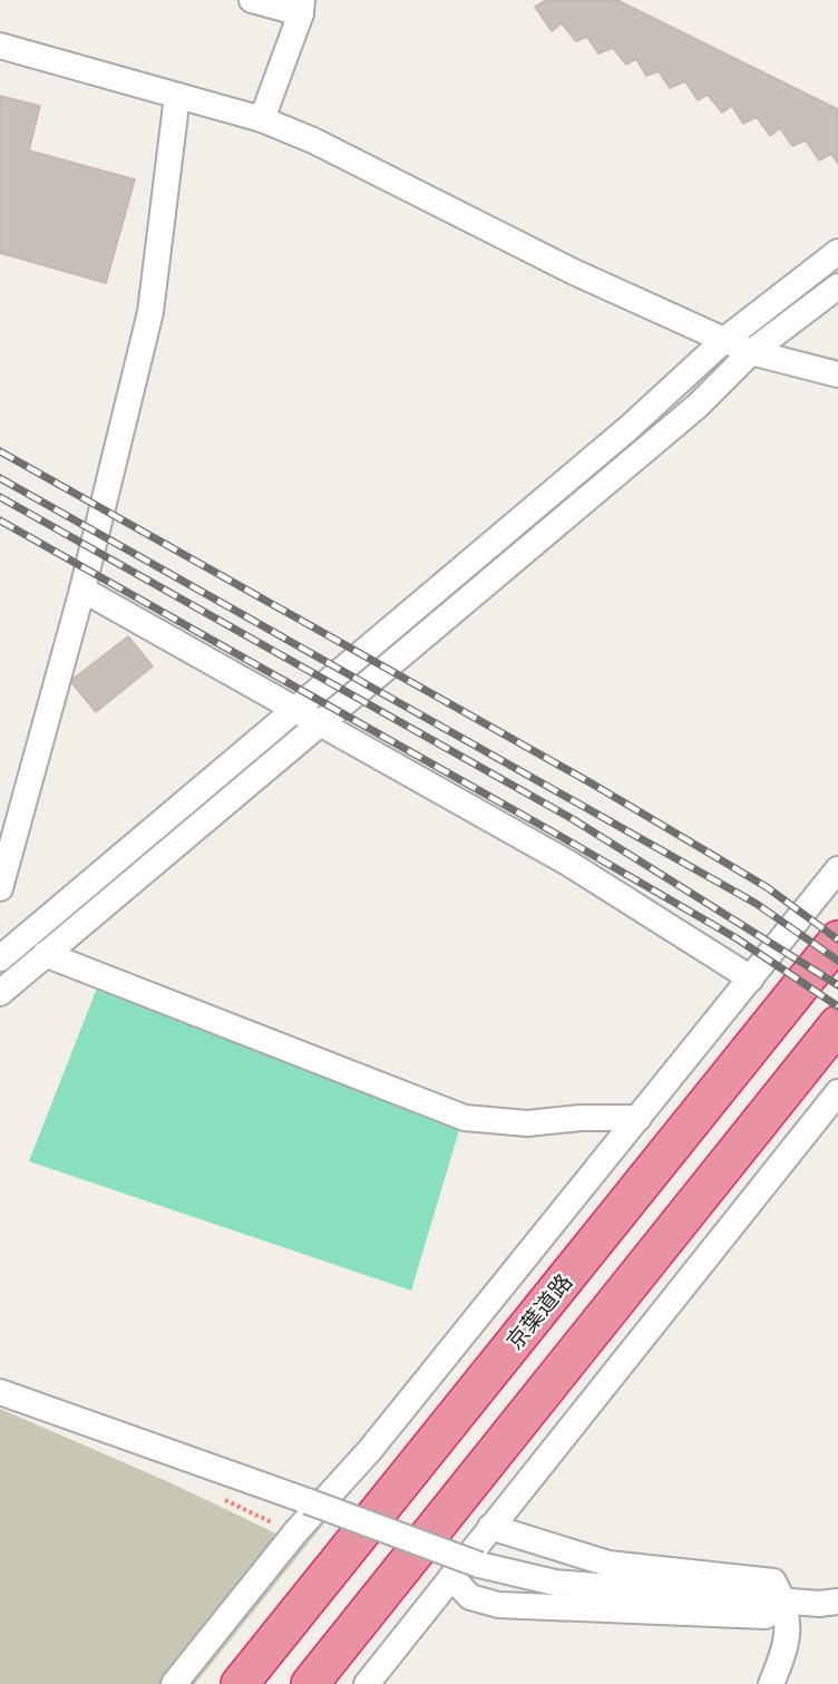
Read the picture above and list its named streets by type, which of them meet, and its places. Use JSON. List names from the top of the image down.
{
  "streets": {
    "highway": ["京葉道路"]
  }
}
